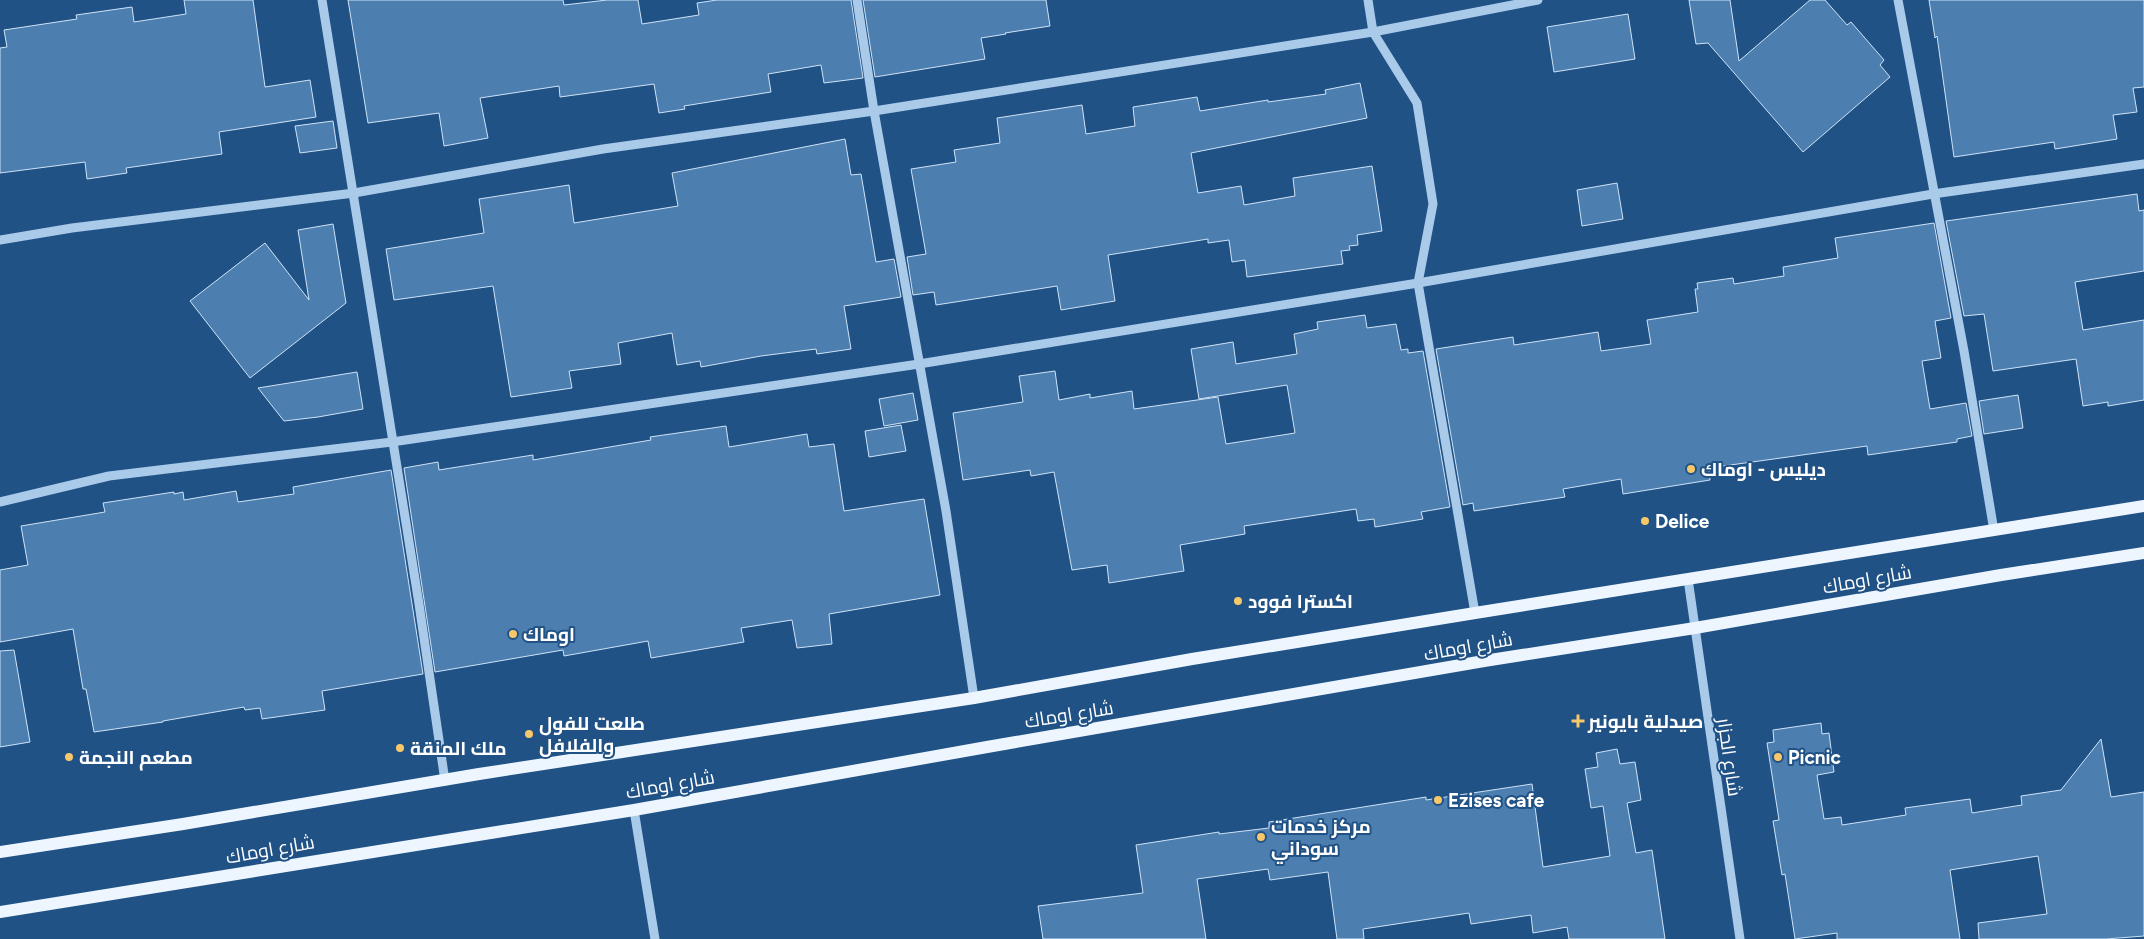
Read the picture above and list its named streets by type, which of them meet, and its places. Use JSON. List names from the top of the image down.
{
  "streets": {
    "main road": ["شارع اوماك"],
    "street": ["شارع الجزار"]
  },
  "crossings": [
    ["شارع اوماك", "شارع الجزار"]
  ],
  "places": {
    "other": [
      "ديليس - اوماك",
      "Delice",
      "اكسترا فوود",
      "اوماك",
      "طلعت للفول والفلافل",
      "ملك المنقة",
      "مطعم النجمة",
      "Picnic",
      "Ezises cafe",
      "مركز خدمات سوداني"
    ],
    "health": ["صيدلية بايونير"]
  }
}
